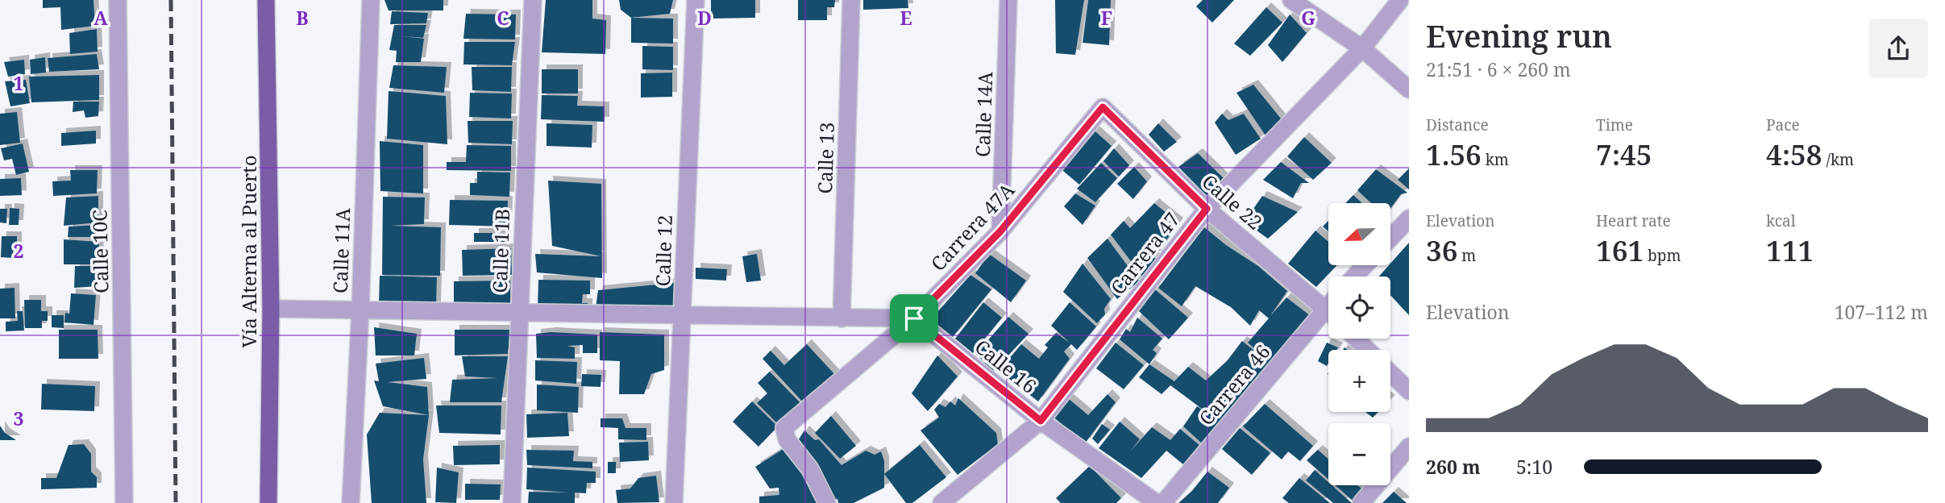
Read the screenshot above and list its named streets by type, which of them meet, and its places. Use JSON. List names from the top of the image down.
{
  "streets": {
    "main road": ["Vía Alterna al Puerto"],
    "street": [
      "Calle 14A",
      "Calle 13",
      "Calle 22",
      "Carrera 47A",
      "Calle 11A",
      "Calle 11B",
      "Calle 12",
      "Calle 10C",
      "Carrera 47",
      "Calle 16",
      "Carrera 46"
    ]
  },
  "crossings": [
    ["Calle 14A", "Carrera 47A"],
    ["Calle 22", "Carrera 47A"],
    ["Calle 22", "Carrera 47"],
    ["Calle 22", "Carrera 46"],
    ["Carrera 47A", "Calle 16"],
    ["Carrera 47", "Calle 16"]
  ],
  "north": "left",
  "page": {
    "heading": ["Evening run", "21:51 · 6 × 260 m"],
    "stats": [
      ["Distance", "1.56 km"],
      ["Time", "7:45"],
      ["Pace", "4:58 /km"],
      ["Elevation", "36 m"],
      ["Heart rate", "161 bpm"],
      ["kcal", "111"]
    ],
    "map_buttons": ["+", "−"],
    "chart": ["Elevation", "107–112 m"],
    "list": [
      {
        "name": "260 m",
        "note": "5:10"
      }
    ]
  },
  "grid": {
    "columns": [
      "A",
      "B",
      "C",
      "D",
      "E",
      "F",
      "G"
    ],
    "rows": ["1", "2", "3"]
  }
}
